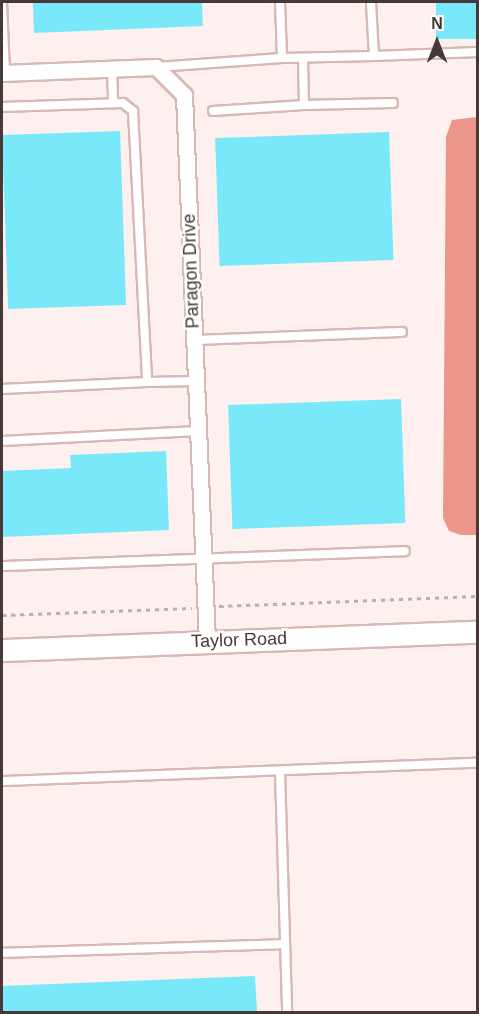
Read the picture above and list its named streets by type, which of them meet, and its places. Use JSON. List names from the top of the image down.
{
  "streets": {
    "main road": ["Taylor Road"],
    "street": ["Paragon Drive"]
  },
  "crossings": [
    ["Paragon Drive", "Taylor Road"]
  ],
  "north": "top"
}
